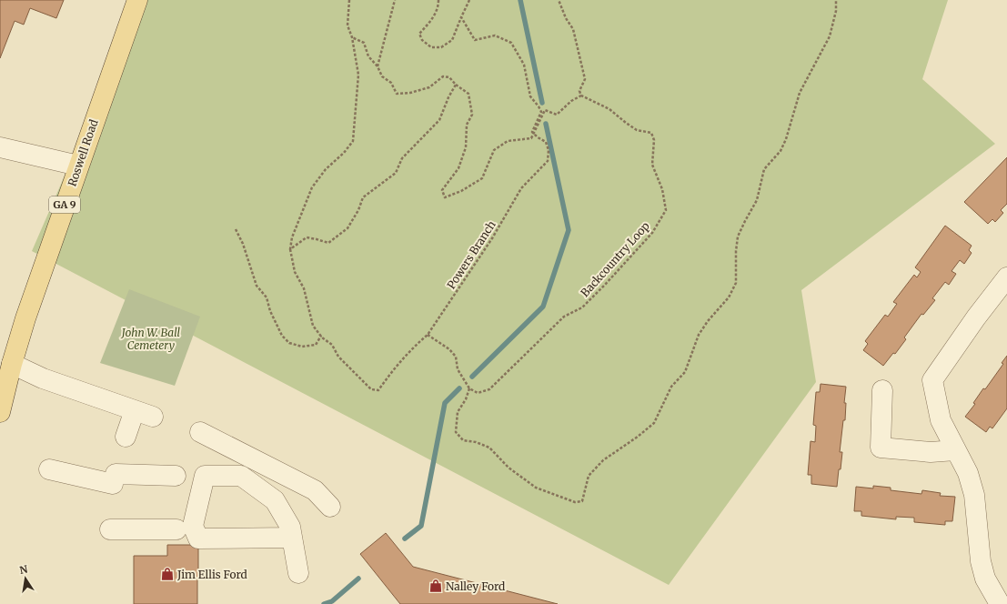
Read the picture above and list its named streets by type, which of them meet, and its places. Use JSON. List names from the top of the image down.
{
  "streets": {
    "main road": ["Roswell Road", "GA 9"],
    "path": ["Powers Branch", "Backcountry Loop"]
  },
  "parks": ["John W. Ball Cemetery"],
  "places": {
    "shop": ["Jim Ellis Ford", "Nalley Ford"]
  },
  "north": "top"
}
